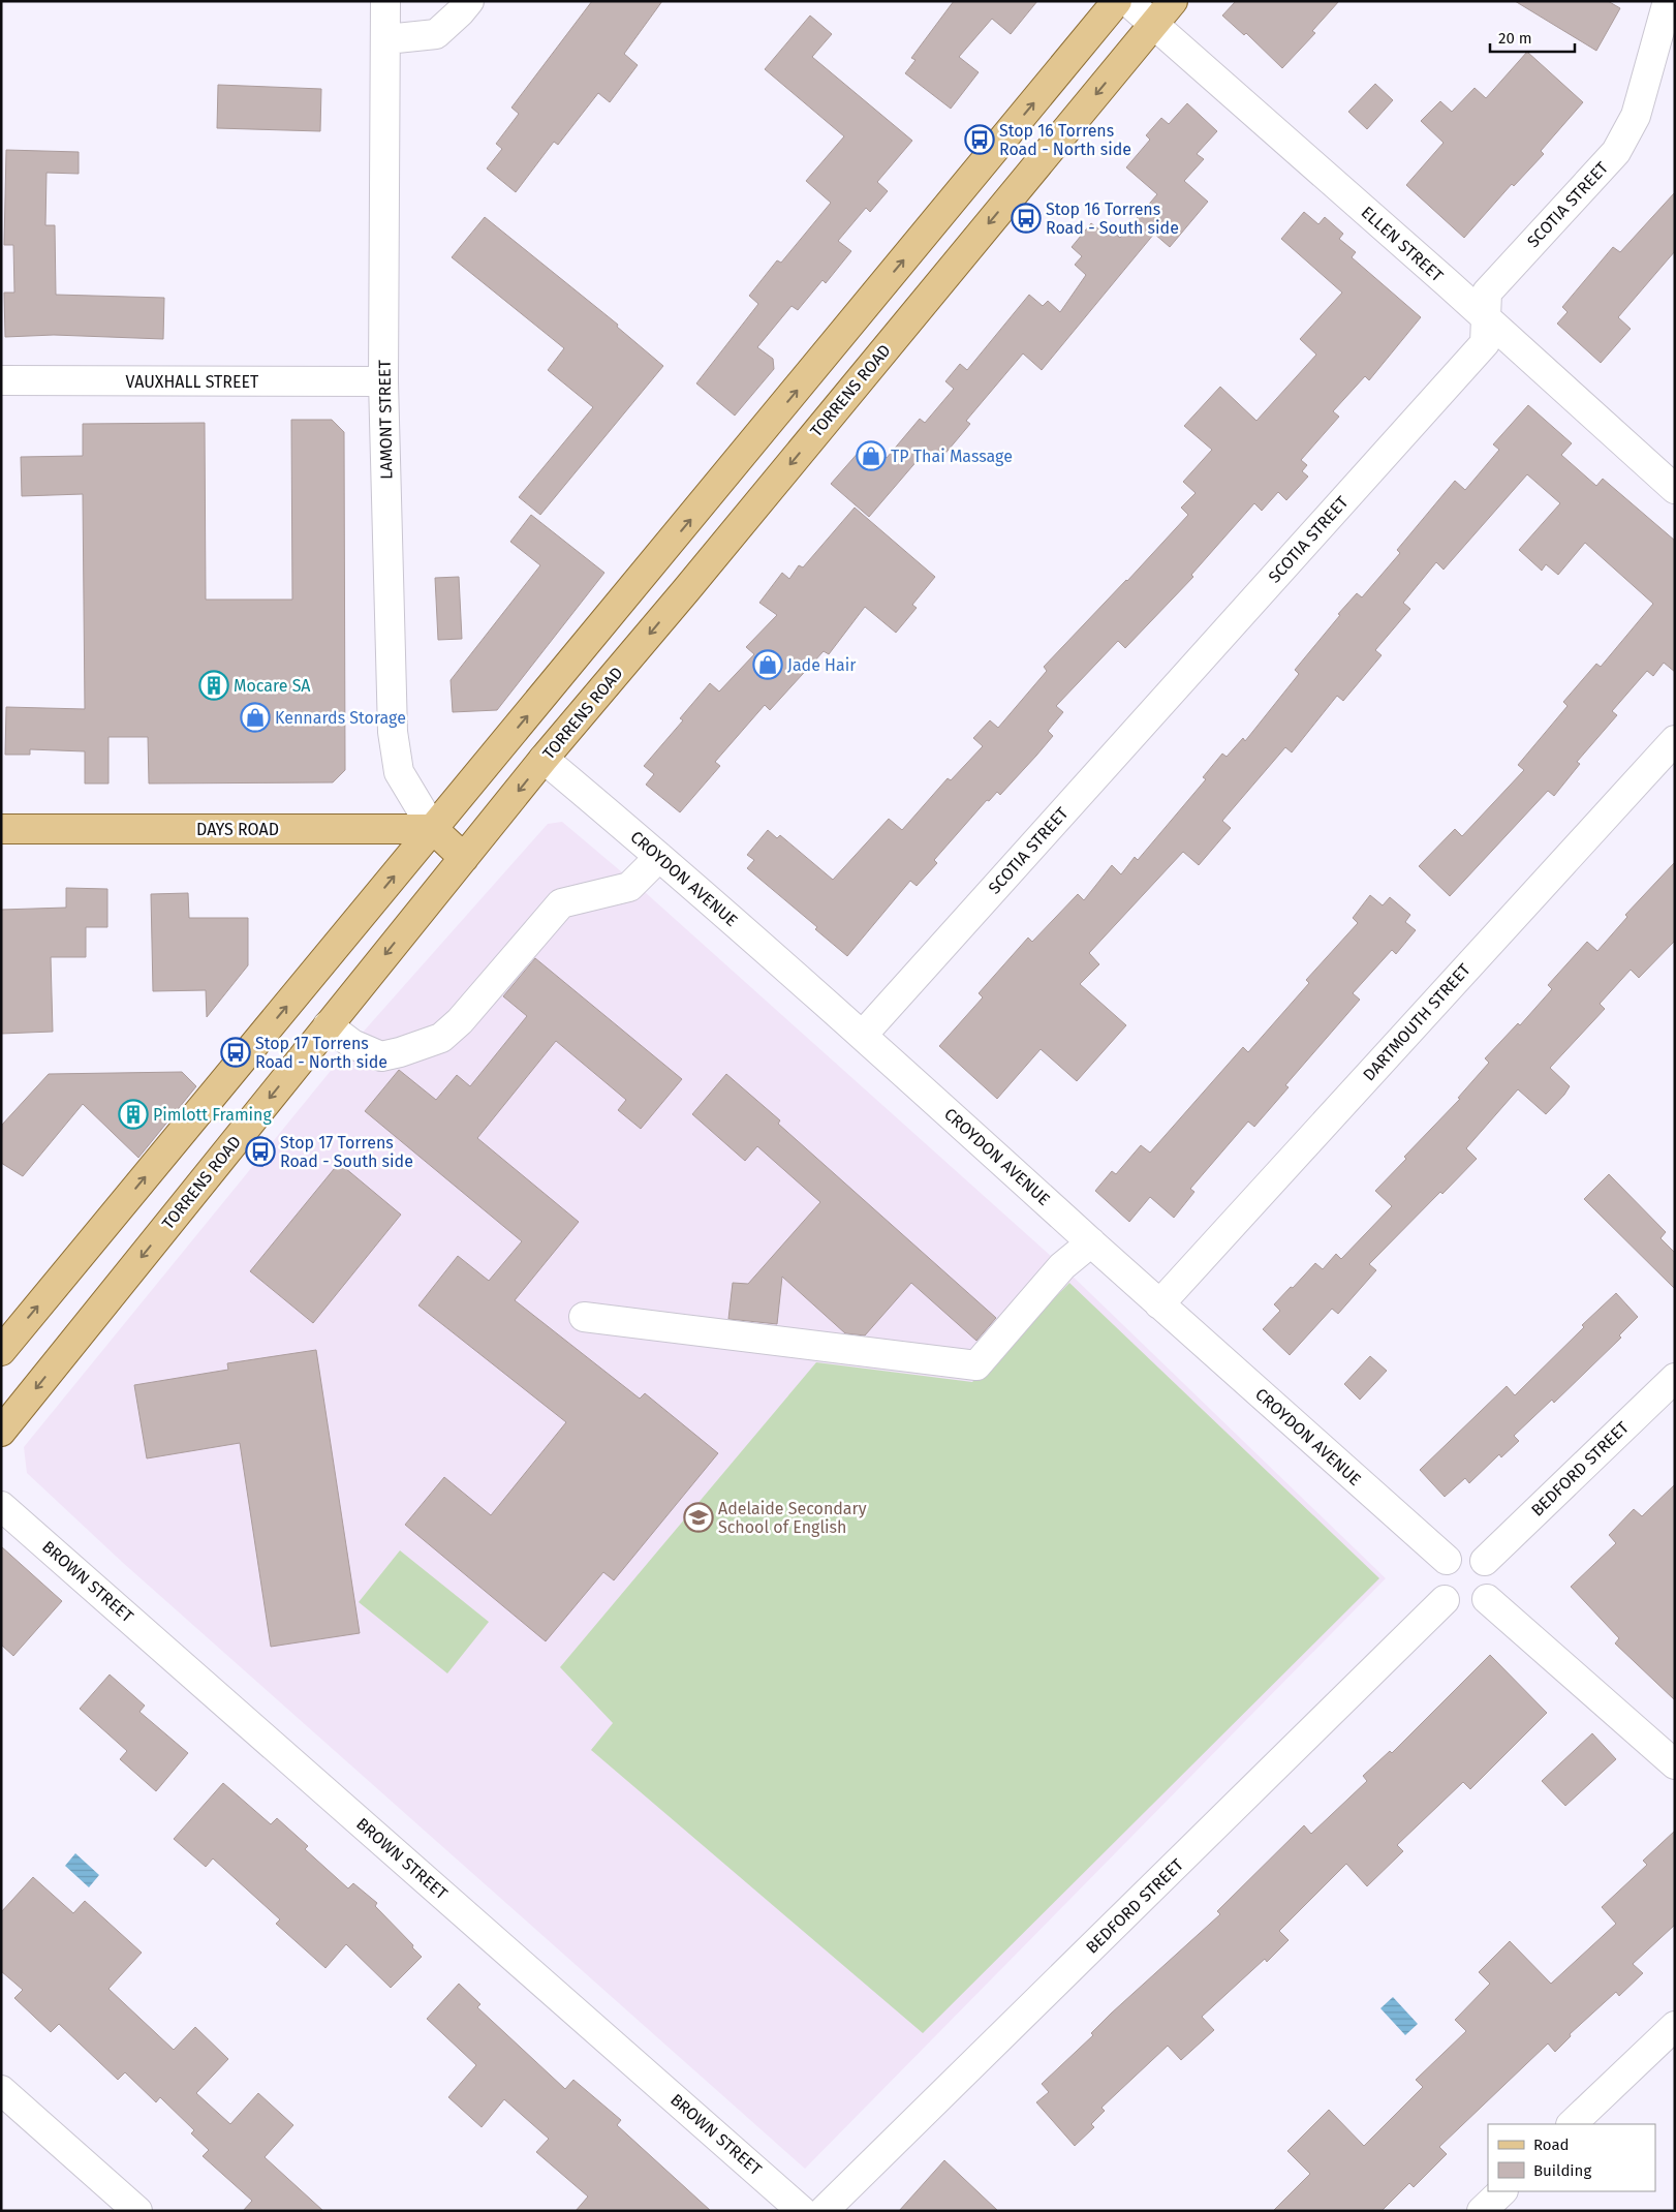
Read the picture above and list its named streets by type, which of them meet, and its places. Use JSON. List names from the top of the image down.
{
  "streets": {
    "main road": ["TORRENS ROAD", "DAYS ROAD"],
    "street": [
      "SCOTIA STREET",
      "ELLEN STREET",
      "VAUXHALL STREET",
      "LAMONT STREET",
      "CROYDON AVENUE",
      "DARTMOUTH STREET",
      "BEDFORD STREET",
      "BROWN STREET"
    ]
  },
  "crossings": [
    ["SCOTIA STREET", "ELLEN STREET"],
    ["SCOTIA STREET", "CROYDON AVENUE"],
    ["ELLEN STREET", "TORRENS ROAD"],
    ["VAUXHALL STREET", "LAMONT STREET"],
    ["TORRENS ROAD", "CROYDON AVENUE"],
    ["LAMONT STREET", "DAYS ROAD"],
    ["CROYDON AVENUE", "DARTMOUTH STREET"],
    ["CROYDON AVENUE", "BEDFORD STREET"]
  ],
  "places": {
    "bus stop": [
      "Stop 16 Torrens Road - North side",
      "Stop 16 Torrens Road - South side",
      "Stop 17 Torrens Road - North side",
      "Stop 17 Torrens Road - South side"
    ],
    "shop": ["TP Thai Massage", "Jade Hair", "Kennards Storage"],
    "building": ["Mocare SA", "Pimlott Framing"],
    "school or university": ["Adelaide Secondary School of English"]
  },
  "legend": ["Road", "Building"],
  "scale_bar": "20 m"
}
